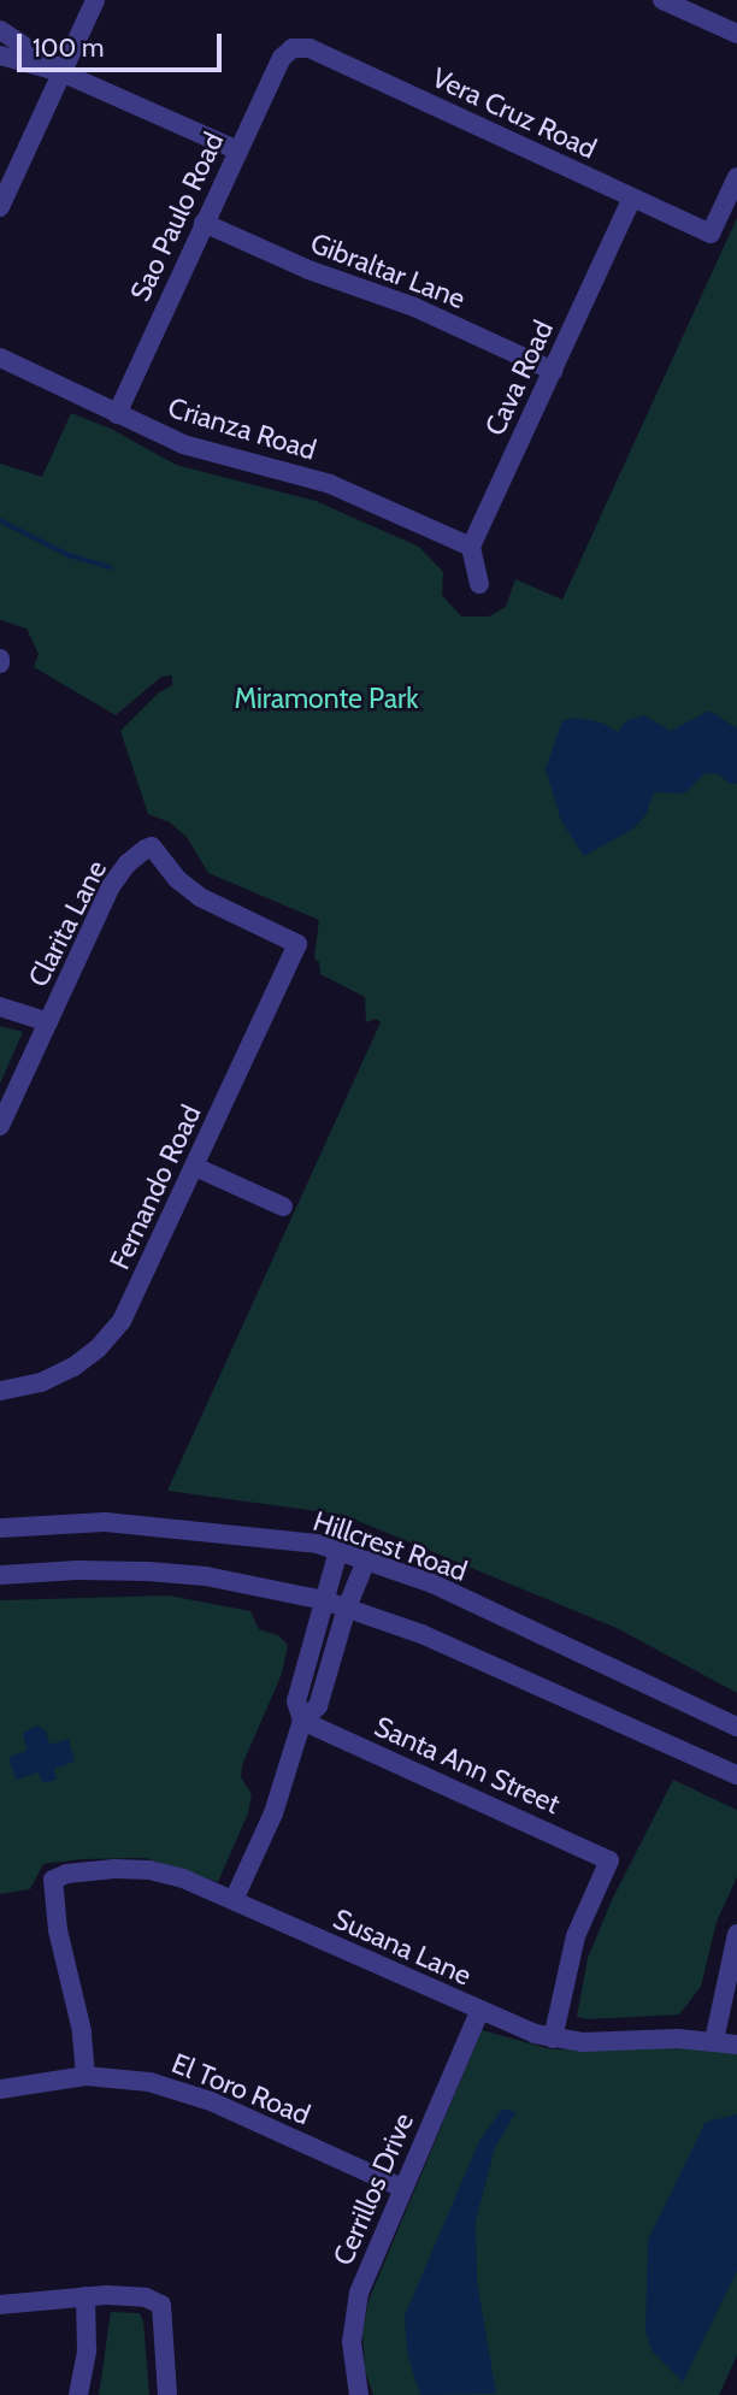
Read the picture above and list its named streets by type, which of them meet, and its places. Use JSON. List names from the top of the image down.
{
  "streets": {
    "street": [
      "Vera Cruz Road",
      "Sao Paulo Road",
      "Gibraltar Lane",
      "Cava Road",
      "Crianza Road",
      "Clarita Lane",
      "Fernando Road",
      "Hillcrest Road",
      "Santa Ann Street",
      "Susana Lane",
      "El Toro Road",
      "Cerrillos Drive"
    ]
  },
  "crossings": [
    ["Vera Cruz Road", "Sao Paulo Road"],
    ["Vera Cruz Road", "Cava Road"],
    ["Sao Paulo Road", "Gibraltar Lane"],
    ["Sao Paulo Road", "Crianza Road"],
    ["Gibraltar Lane", "Cava Road"],
    ["Cava Road", "Crianza Road"],
    ["Clarita Lane", "Fernando Road"],
    ["Santa Ann Street", "Susana Lane"],
    ["Susana Lane", "El Toro Road"],
    ["Susana Lane", "Cerrillos Drive"],
    ["El Toro Road", "Cerrillos Drive"]
  ],
  "parks": ["Miramonte Park"],
  "scale_bar": "100 m"
}
